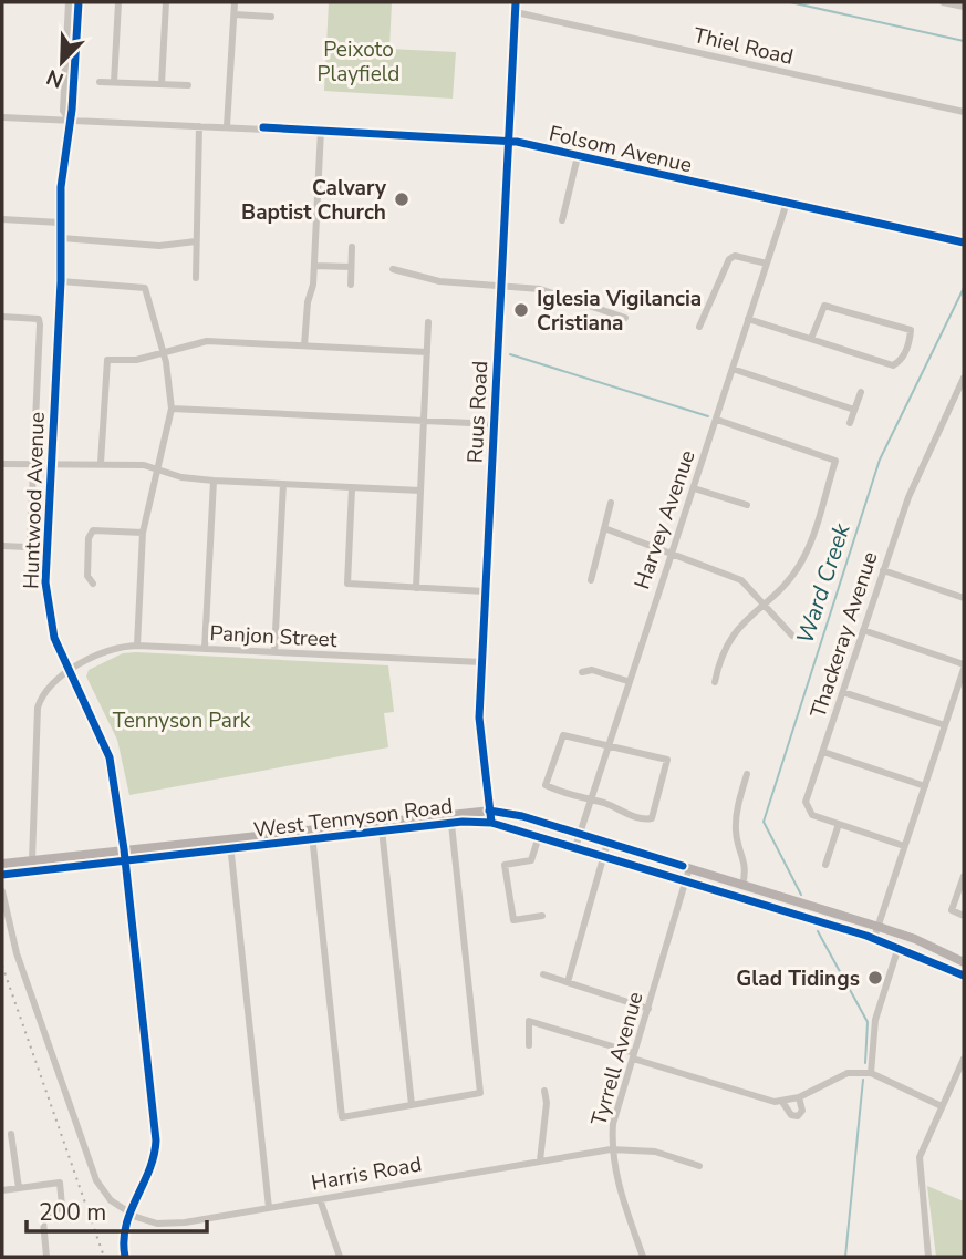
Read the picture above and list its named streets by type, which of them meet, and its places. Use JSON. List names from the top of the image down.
{
  "streets": {
    "main road": ["West Tennyson Road"],
    "street": [
      "Thiel Road",
      "Folsom Avenue",
      "Ruus Road",
      "Huntwood Avenue",
      "Harvey Avenue",
      "Thackeray Avenue",
      "Panjon Street",
      "Tyrrell Avenue",
      "Harris Road"
    ]
  },
  "crossings": [
    ["Thiel Road", "Ruus Road"],
    ["Folsom Avenue", "Ruus Road"],
    ["Folsom Avenue", "Huntwood Avenue"],
    ["Folsom Avenue", "Harvey Avenue"],
    ["Ruus Road", "Panjon Street"],
    ["Ruus Road", "West Tennyson Road"],
    ["Huntwood Avenue", "Panjon Street"],
    ["Huntwood Avenue", "West Tennyson Road"],
    ["Huntwood Avenue", "Harris Road"],
    ["Harvey Avenue", "West Tennyson Road"],
    ["Panjon Street", "West Tennyson Road"],
    ["West Tennyson Road", "Tyrrell Avenue"],
    ["Tyrrell Avenue", "Harris Road"]
  ],
  "water": ["Ward Creek"],
  "parks": ["Peixoto Playfield", "Tennyson Park"],
  "places": ["Calvary Baptist Church", "Iglesia Vigilancia Cristiana", "Glad Tidings"],
  "scale_bar": "200 m",
  "north": "bottom left"
}
